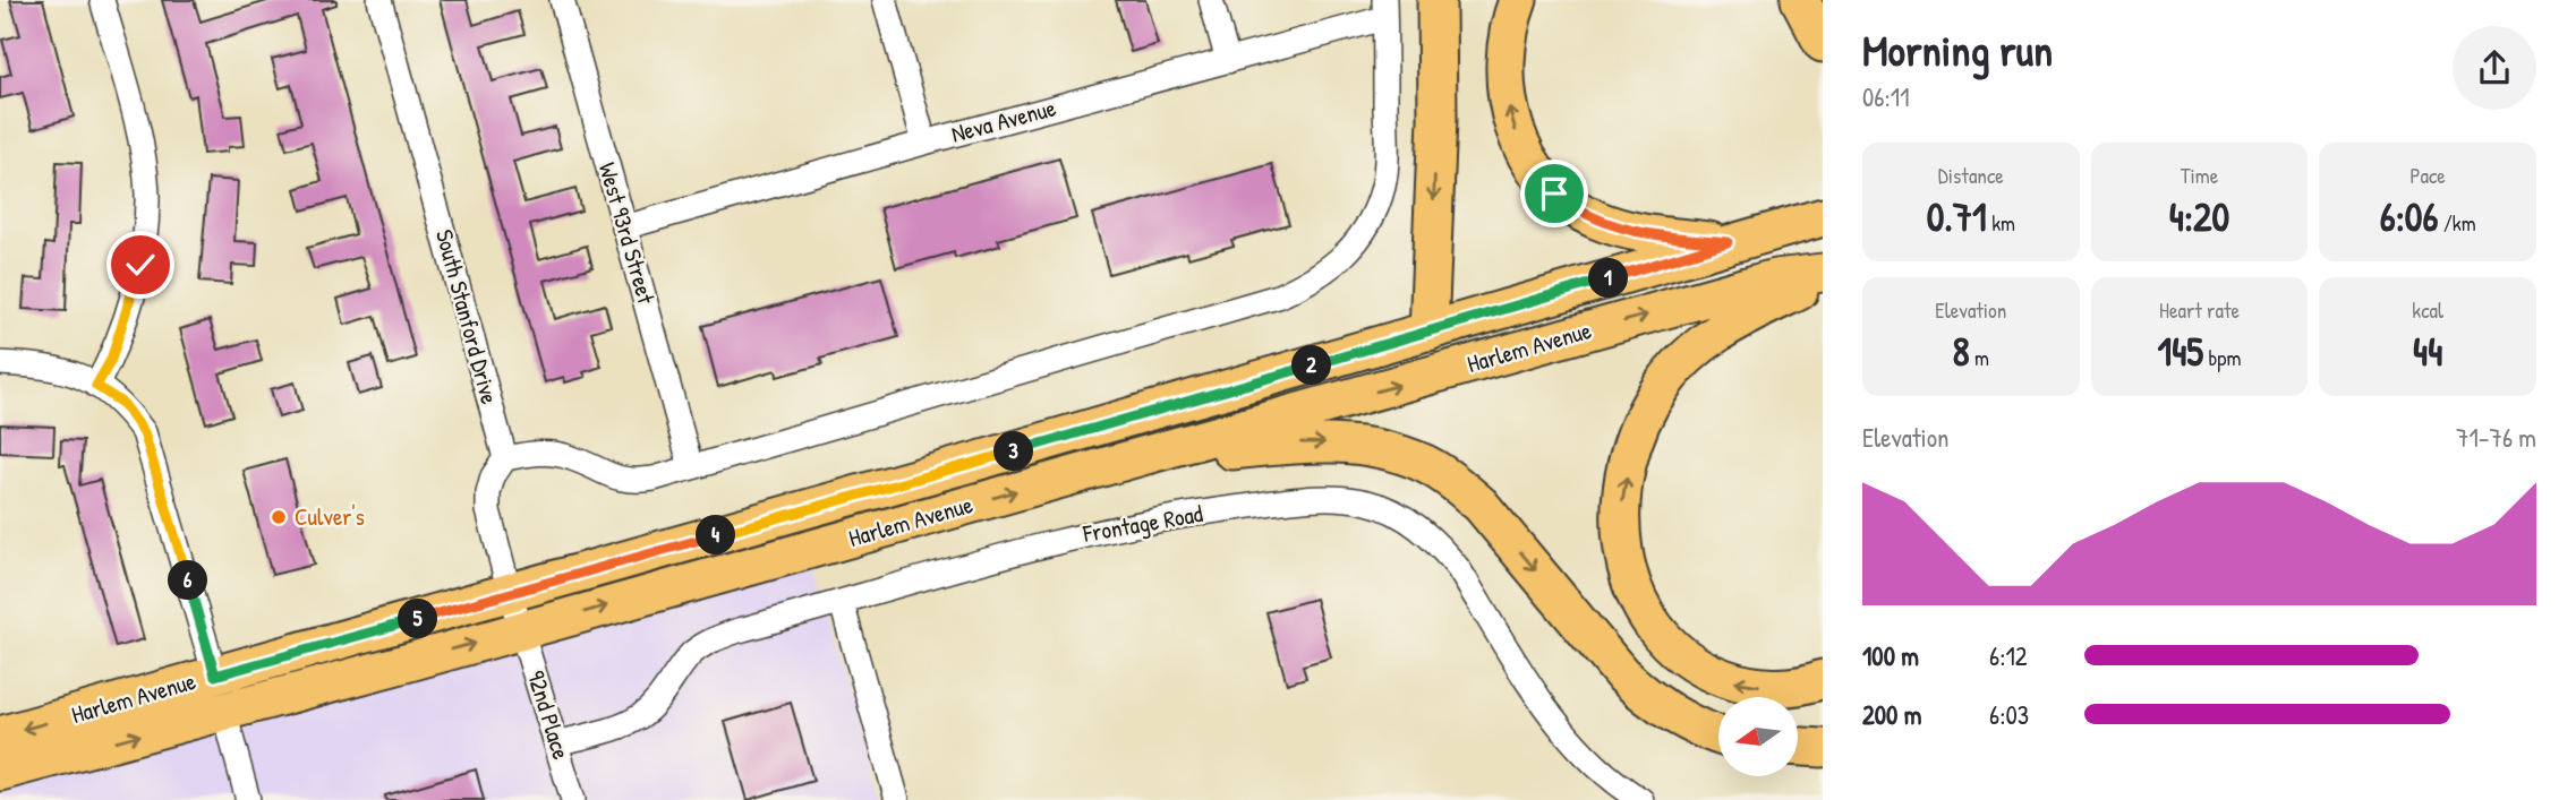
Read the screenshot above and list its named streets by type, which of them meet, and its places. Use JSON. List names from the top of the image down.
{
  "streets": {
    "main road": ["Harlem Avenue"],
    "street": [
      "Neva Avenue",
      "West 93rd Street",
      "South Stanford Drive",
      "Frontage Road",
      "92nd Place"
    ]
  },
  "crossings": [
    ["Neva Avenue", "West 93rd Street"],
    ["Harlem Avenue", "92nd Place"],
    ["Frontage Road", "92nd Place"]
  ],
  "places": ["Culver's"],
  "north": "left",
  "page": {
    "heading": ["Morning run", "06:11"],
    "stats": [
      ["Distance", "0.71 km"],
      ["Time", "4:20"],
      ["Pace", "6:06 /km"],
      ["Elevation", "8 m"],
      ["Heart rate", "145 bpm"],
      ["kcal", "44"]
    ],
    "pins": [
      "1",
      "2",
      "3",
      "4",
      "6",
      "5"
    ],
    "chart": ["Elevation", "71–76 m"],
    "list": [
      {
        "name": "100 m",
        "note": "6:12"
      },
      {
        "name": "200 m",
        "note": "6:03"
      }
    ]
  }
}
